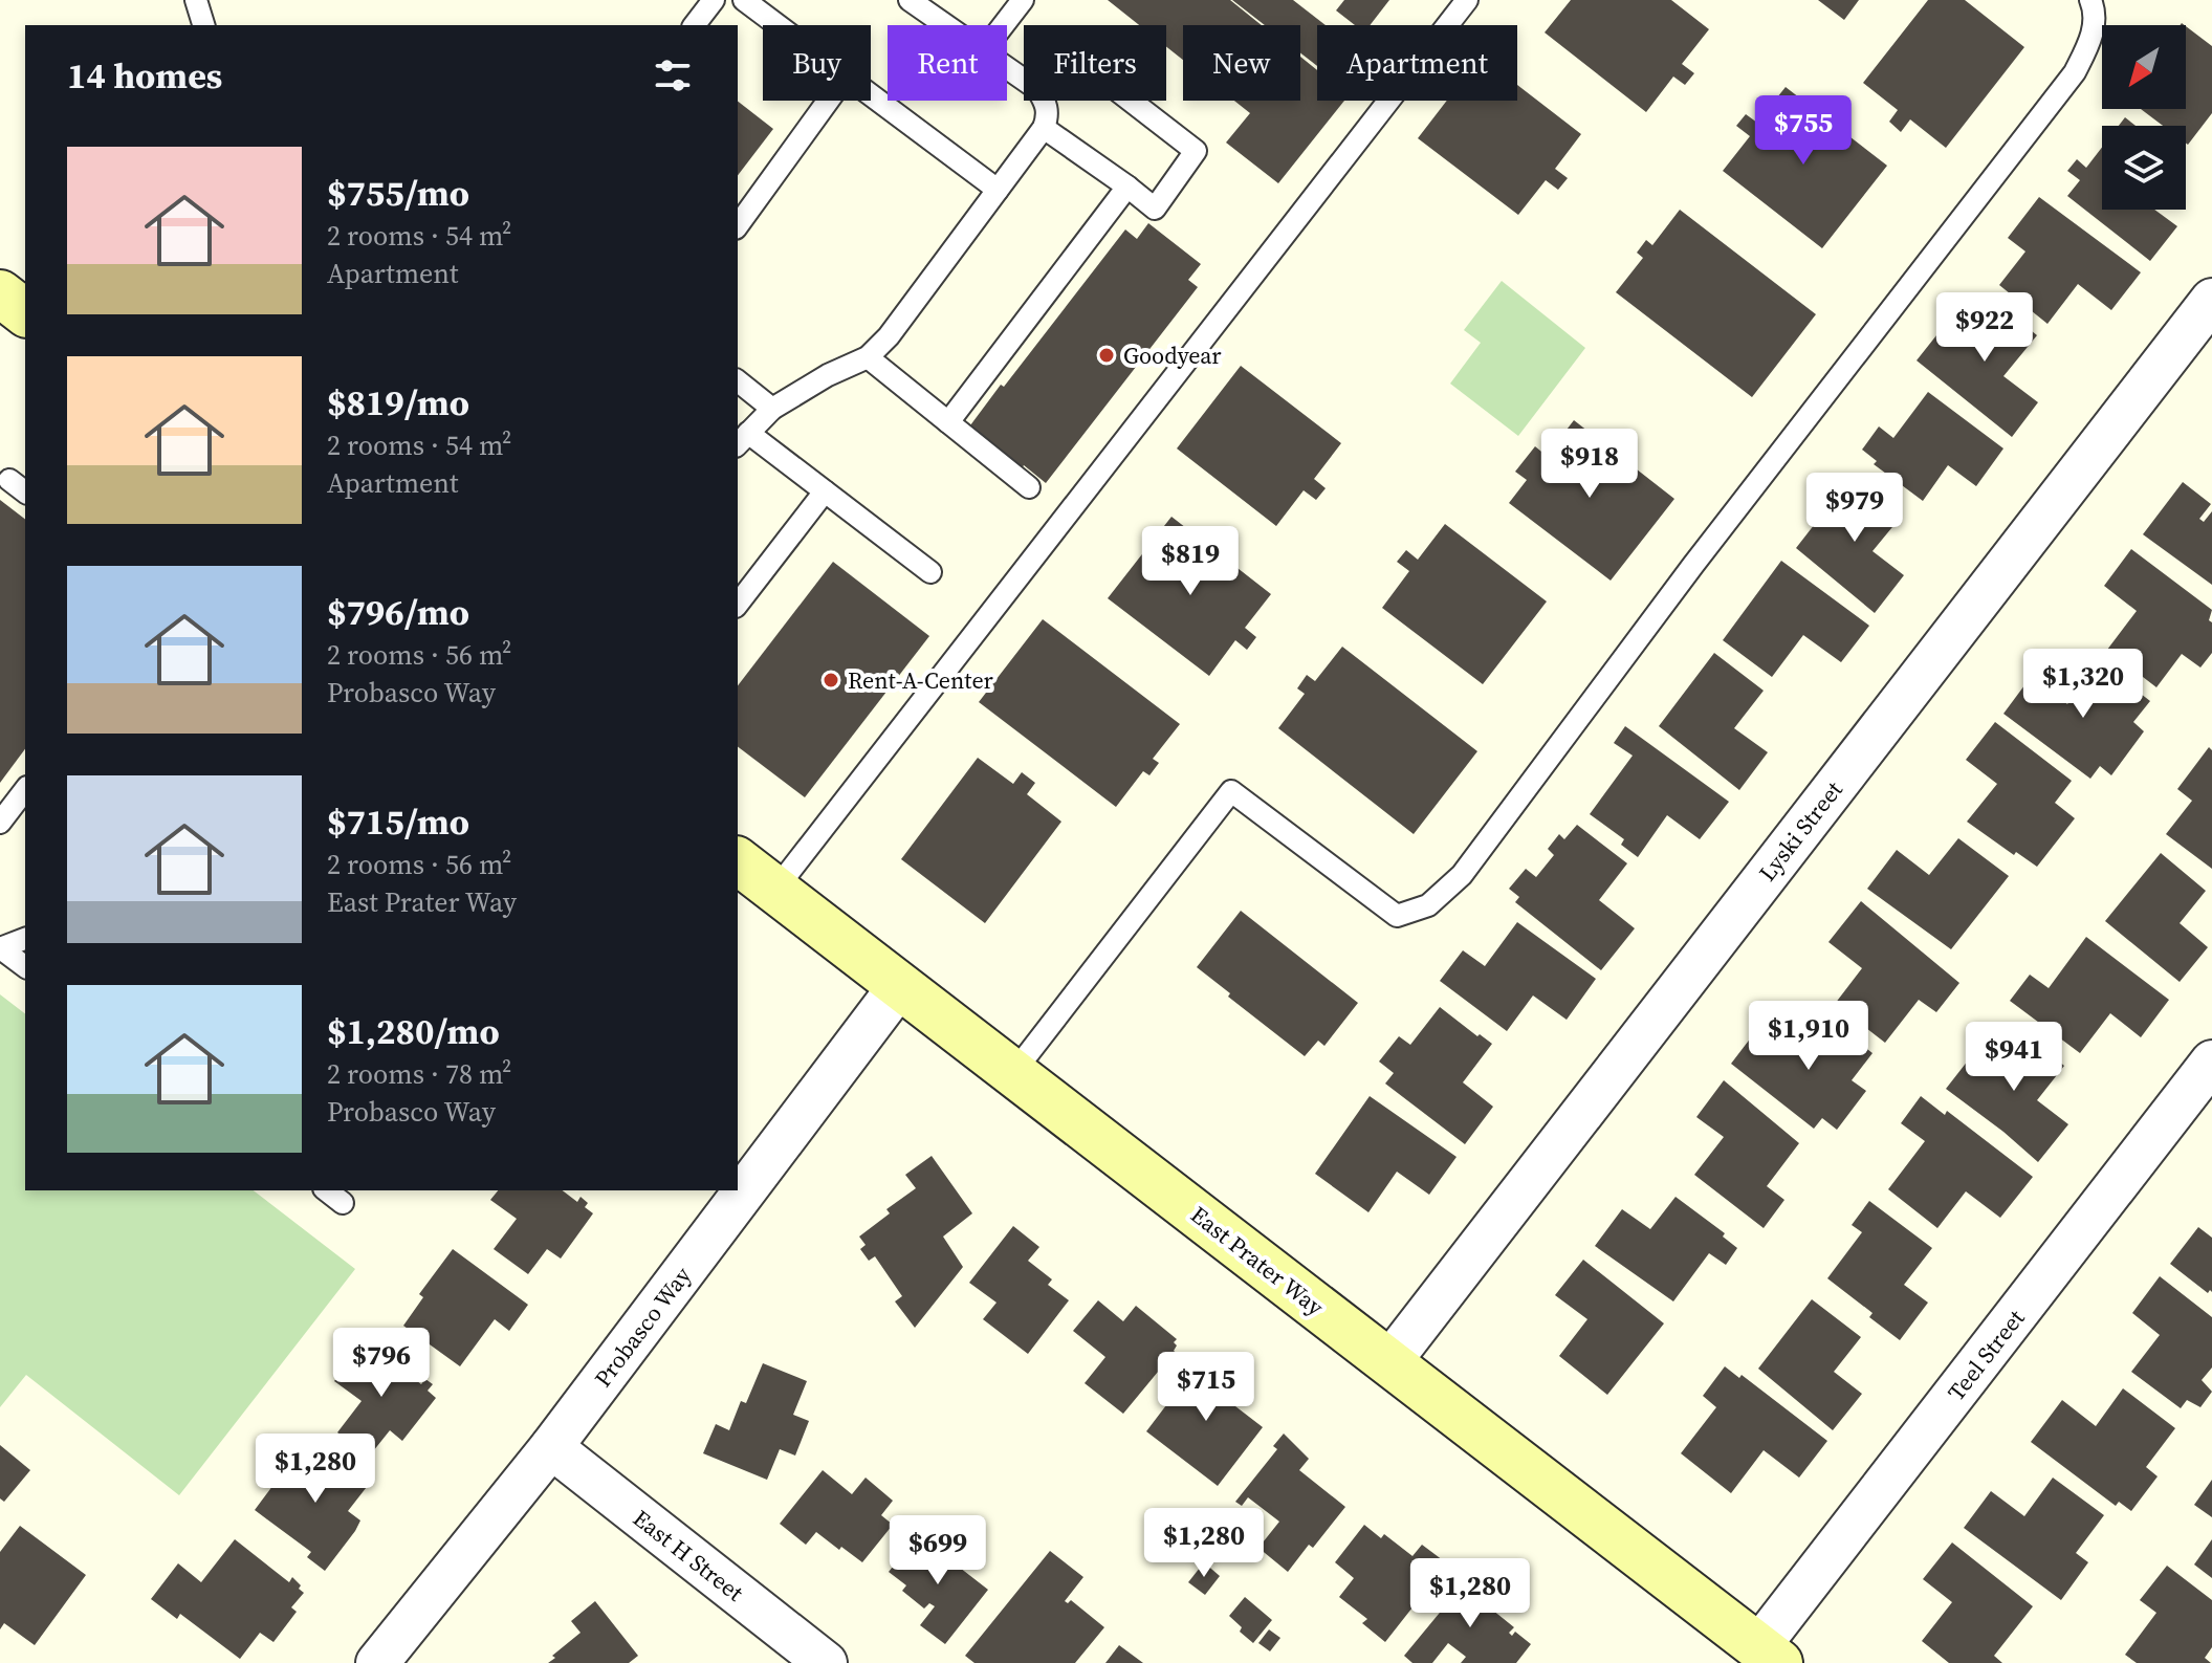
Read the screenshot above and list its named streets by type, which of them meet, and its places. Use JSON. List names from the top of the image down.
{
  "streets": {
    "main road": ["East Prater Way"],
    "street": [
      "Lyski Street",
      "Probasco Way",
      "Teel Street",
      "East H Street"
    ]
  },
  "crossings": [
    ["Lyski Street", "East Prater Way"],
    ["East Prater Way", "Probasco Way"],
    ["East Prater Way", "Teel Street"],
    ["Probasco Way", "East H Street"]
  ],
  "places": ["Goodyear", "Rent-A-Center"],
  "north": "bottom left",
  "page": {
    "chip": [
      "Buy",
      "Rent",
      "Filters",
      "New",
      "Apartment"
    ],
    "heading": "14 homes",
    "price": [
      "$755",
      "$922",
      "$918",
      "$979",
      "$819",
      "$1,320",
      "$1,910",
      "$941",
      "$796",
      "$715",
      "$1,280",
      "$1,280",
      "$699",
      "$1,280"
    ],
    "list": [
      {
        "name": "$755/mo",
        "note": "2 rooms · 54 m² · Apartment"
      },
      {
        "name": "$819/mo",
        "note": "2 rooms · 54 m² · Apartment"
      },
      {
        "name": "$796/mo",
        "note": "2 rooms · 56 m² · Probasco Way"
      },
      {
        "name": "$715/mo",
        "note": "2 rooms · 56 m² · East Prater Way"
      },
      {
        "name": "$1,280/mo",
        "note": "2 rooms · 78 m² · Probasco Way"
      }
    ]
  }
}
